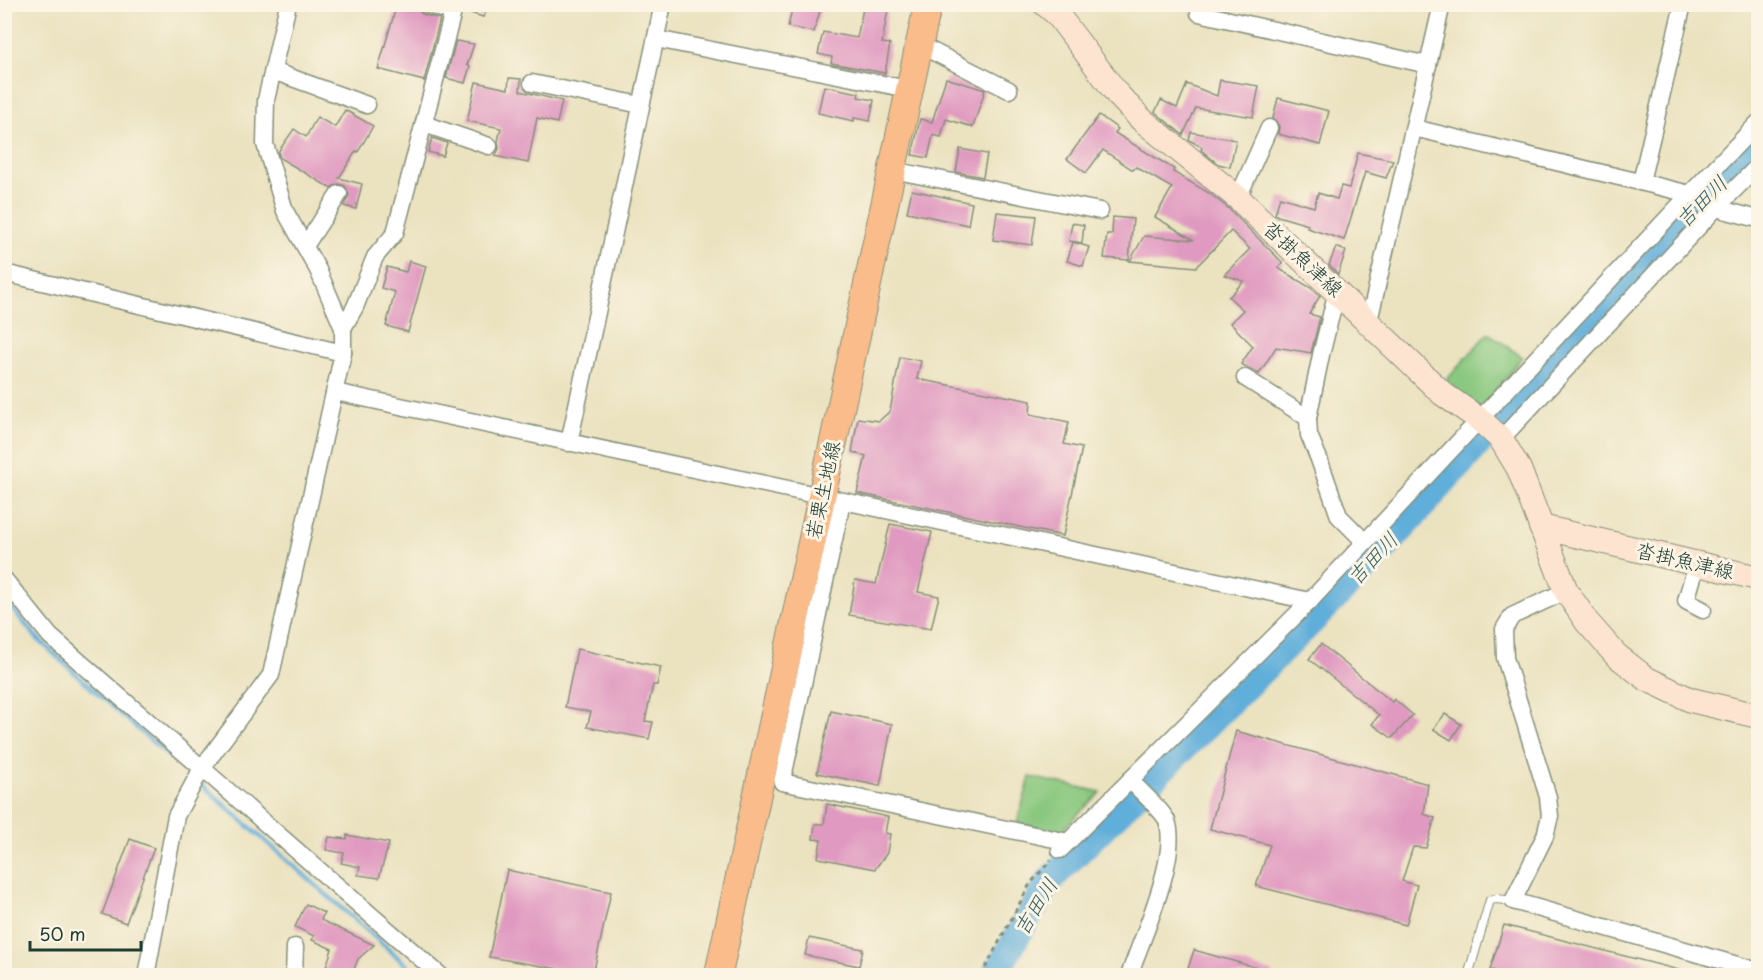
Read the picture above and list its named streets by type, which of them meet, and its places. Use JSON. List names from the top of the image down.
{
  "streets": {
    "main road": ["沓掛魚津線", "若栗生地線"]
  },
  "water": ["吉田川"],
  "scale_bar": "50 m"
}
